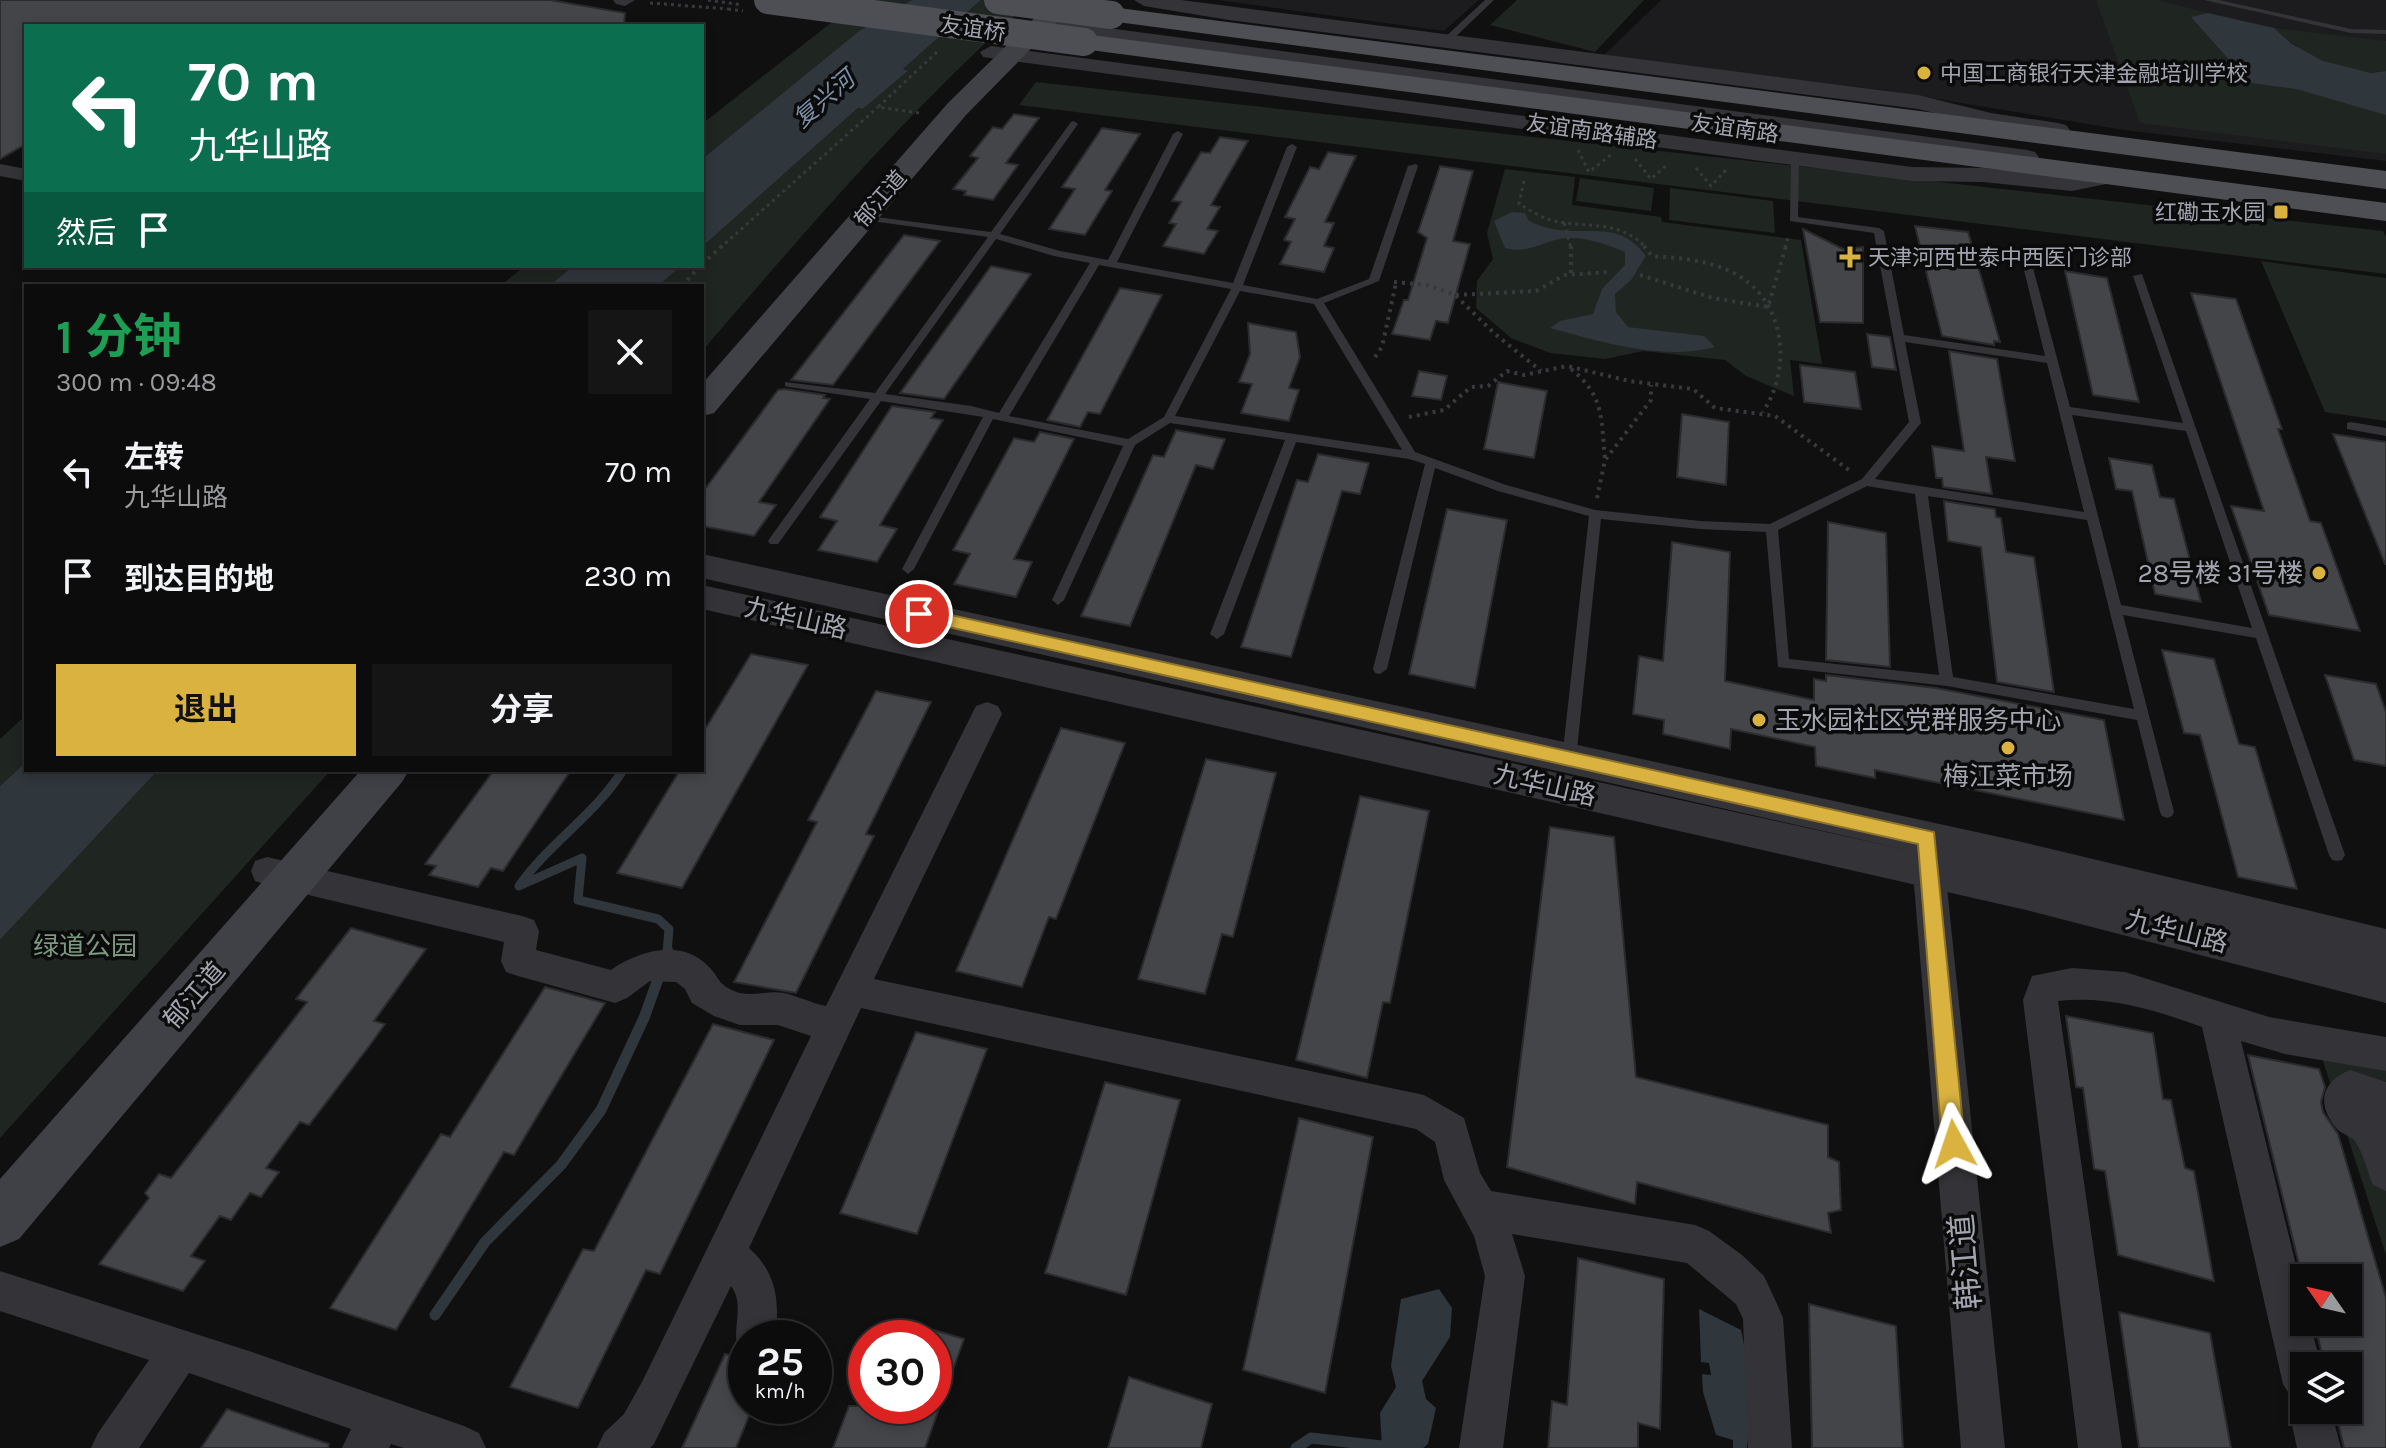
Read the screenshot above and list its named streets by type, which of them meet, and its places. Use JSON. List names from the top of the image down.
{
  "streets": {
    "main road": ["友谊桥", "友谊南路", "郁江道"],
    "street": ["友谊南路辅路", "九华山路", "韩江道"]
  },
  "crossings": [
    ["友谊桥", "友谊南路"],
    ["友谊南路", "友谊南路辅路"],
    ["友谊南路辅路", "郁江道"],
    ["九华山路", "韩江道"]
  ],
  "water": ["复兴河"],
  "parks": ["绿道公园"],
  "places": {
    "other": [
      "中国工商银行天津金融培训学校",
      "28号楼 31号楼",
      "玉水园社区党群服务中心",
      "梅江菜市场"
    ],
    "transit": ["红磡玉水园"],
    "health": ["天津河西世泰中西医门诊部"]
  },
  "north": "top left",
  "page": {
    "turn": ["70 m", "九华山路"],
    "then": "然后",
    "heading": ["1 分钟", "300 m · 09:48"],
    "list": [
      {
        "name": "左转",
        "note": "九华山路",
        "value": "70 m"
      },
      {
        "name": "到达目的地",
        "value": "230 m"
      }
    ],
    "buttons": ["退出", "分享"],
    "speed": "25 km/h",
    "limit": "30"
  }
}
